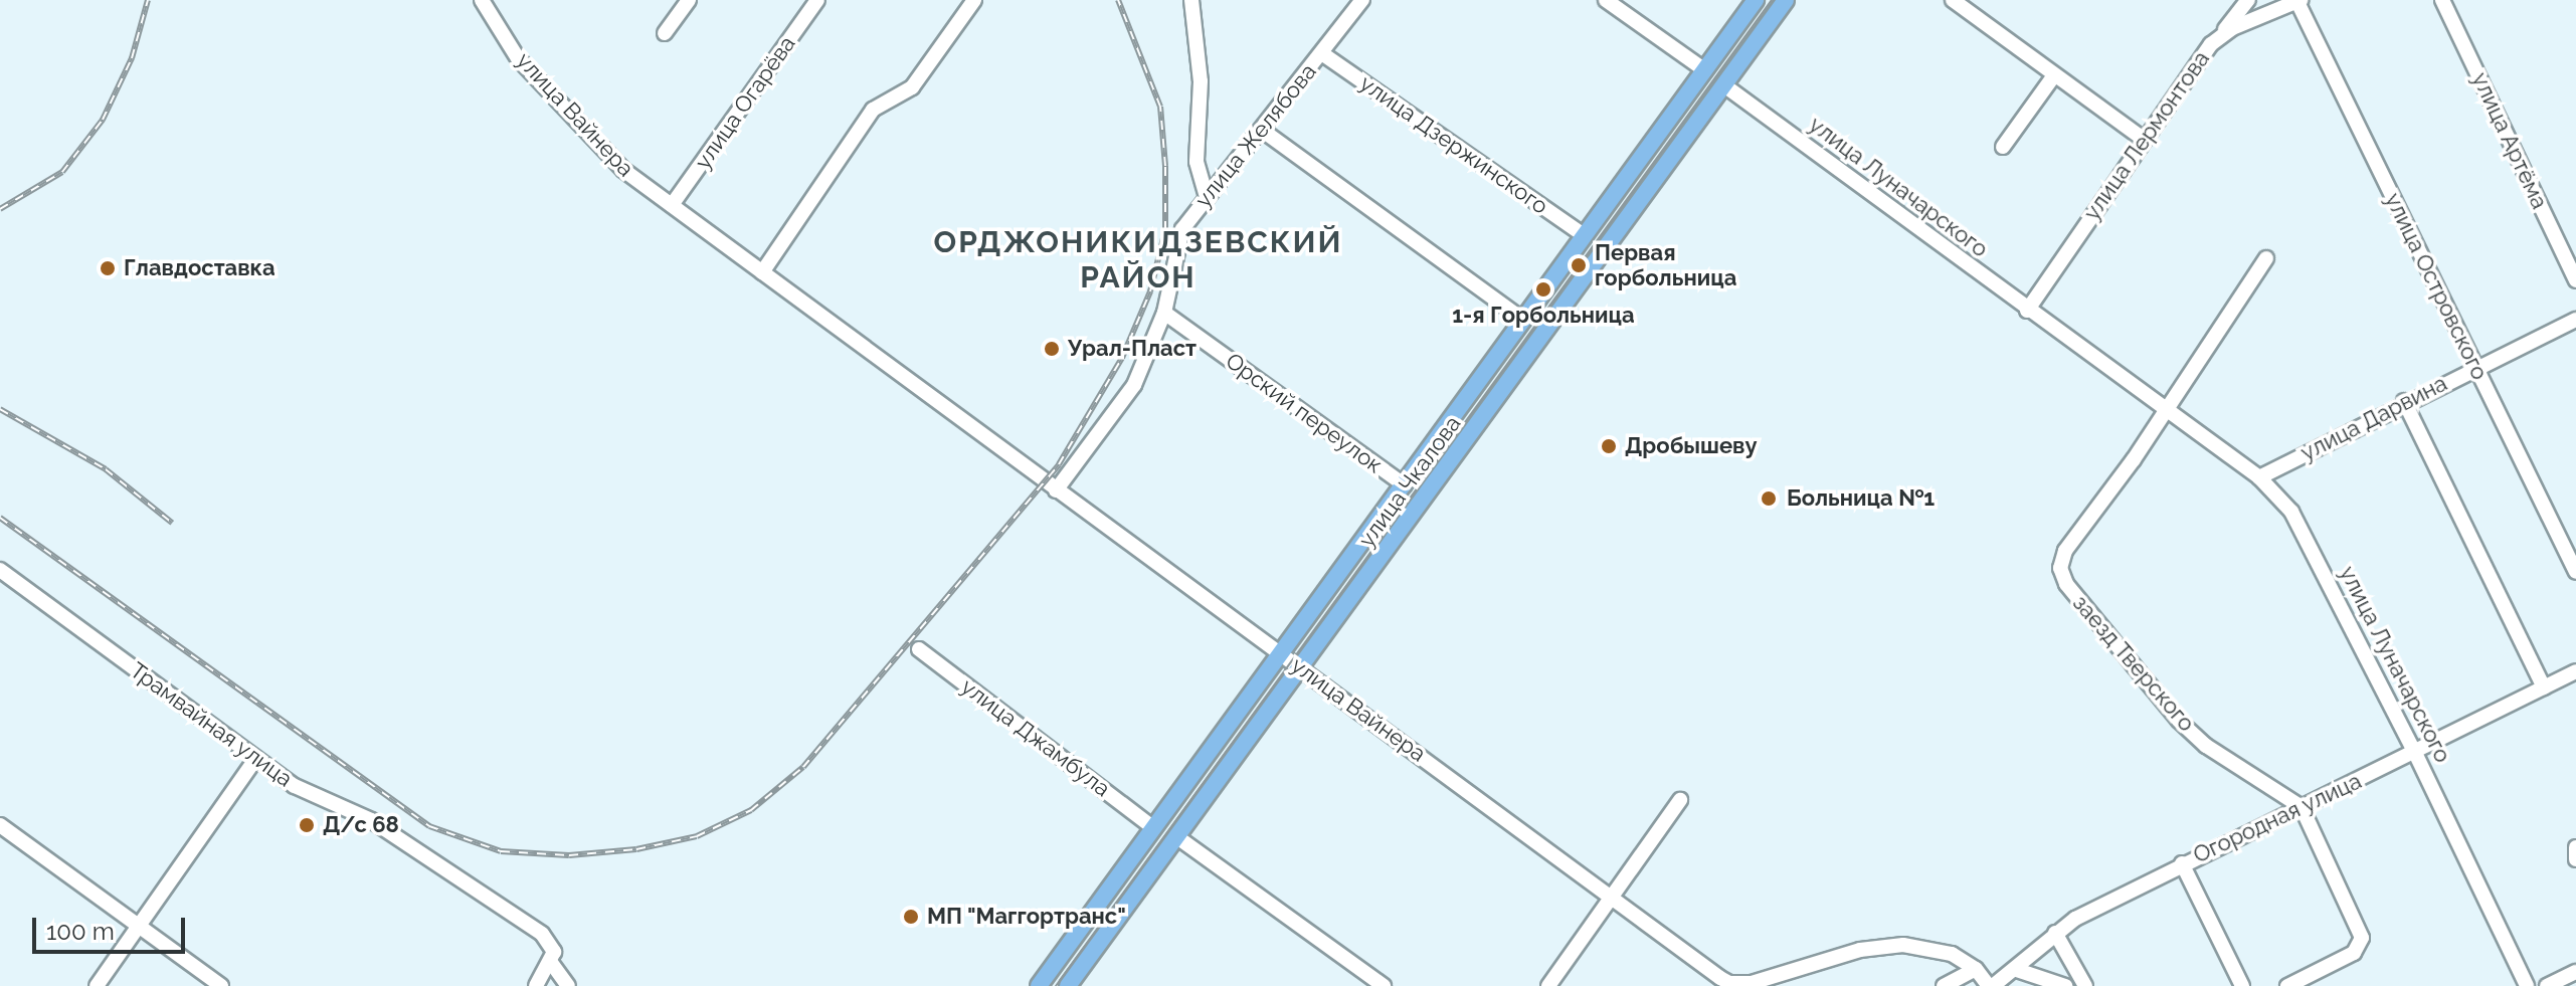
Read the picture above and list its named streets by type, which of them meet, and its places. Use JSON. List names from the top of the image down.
{
  "streets": {
    "main road": ["улица Луначарского", "улица Чкалова"],
    "street": [
      "улица Огарёва",
      "улица Вайнера",
      "улица Желябова",
      "улица Лермонтова",
      "улица Артёма",
      "улица Дзержинского",
      "улица Островского",
      "Орский переулок",
      "улица Дарвина",
      "заезд Тверского",
      "Трамвайная улица",
      "улица Джамбула",
      "Огородная улица"
    ]
  },
  "crossings": [
    ["улица Огарёва", "улица Вайнера"],
    ["улица Вайнера", "улица Желябова"],
    ["улица Вайнера", "улица Чкалова"],
    ["улица Вайнера", "Огородная улица"],
    ["улица Желябова", "улица Дзержинского"],
    ["улица Желябова", "Орский переулок"],
    ["улица Лермонтова", "улица Луначарского"],
    ["улица Лермонтова", "улица Островского"],
    ["улица Дзержинского", "улица Чкалова"],
    ["улица Луначарского", "улица Дарвина"],
    ["улица Луначарского", "улица Чкалова"],
    ["улица Луначарского", "заезд Тверского"],
    ["улица Луначарского", "Огородная улица"],
    ["улица Островского", "улица Дарвина"],
    ["Орский переулок", "улица Чкалова"],
    ["улица Чкалова", "улица Джамбула"],
    ["заезд Тверского", "Огородная улица"]
  ],
  "districts": ["ОРДЖОНИКИДЗЕВСКИЙ РАЙОН"],
  "places": [
    "Первая горбольница",
    "Главдоставка",
    "1-я Горбольница",
    "Урал-Пласт",
    "Дробышеву",
    "Больница №1",
    "Д/с 68",
    "МП \"Маггортранс\""
  ],
  "scale_bar": "100 m"
}
